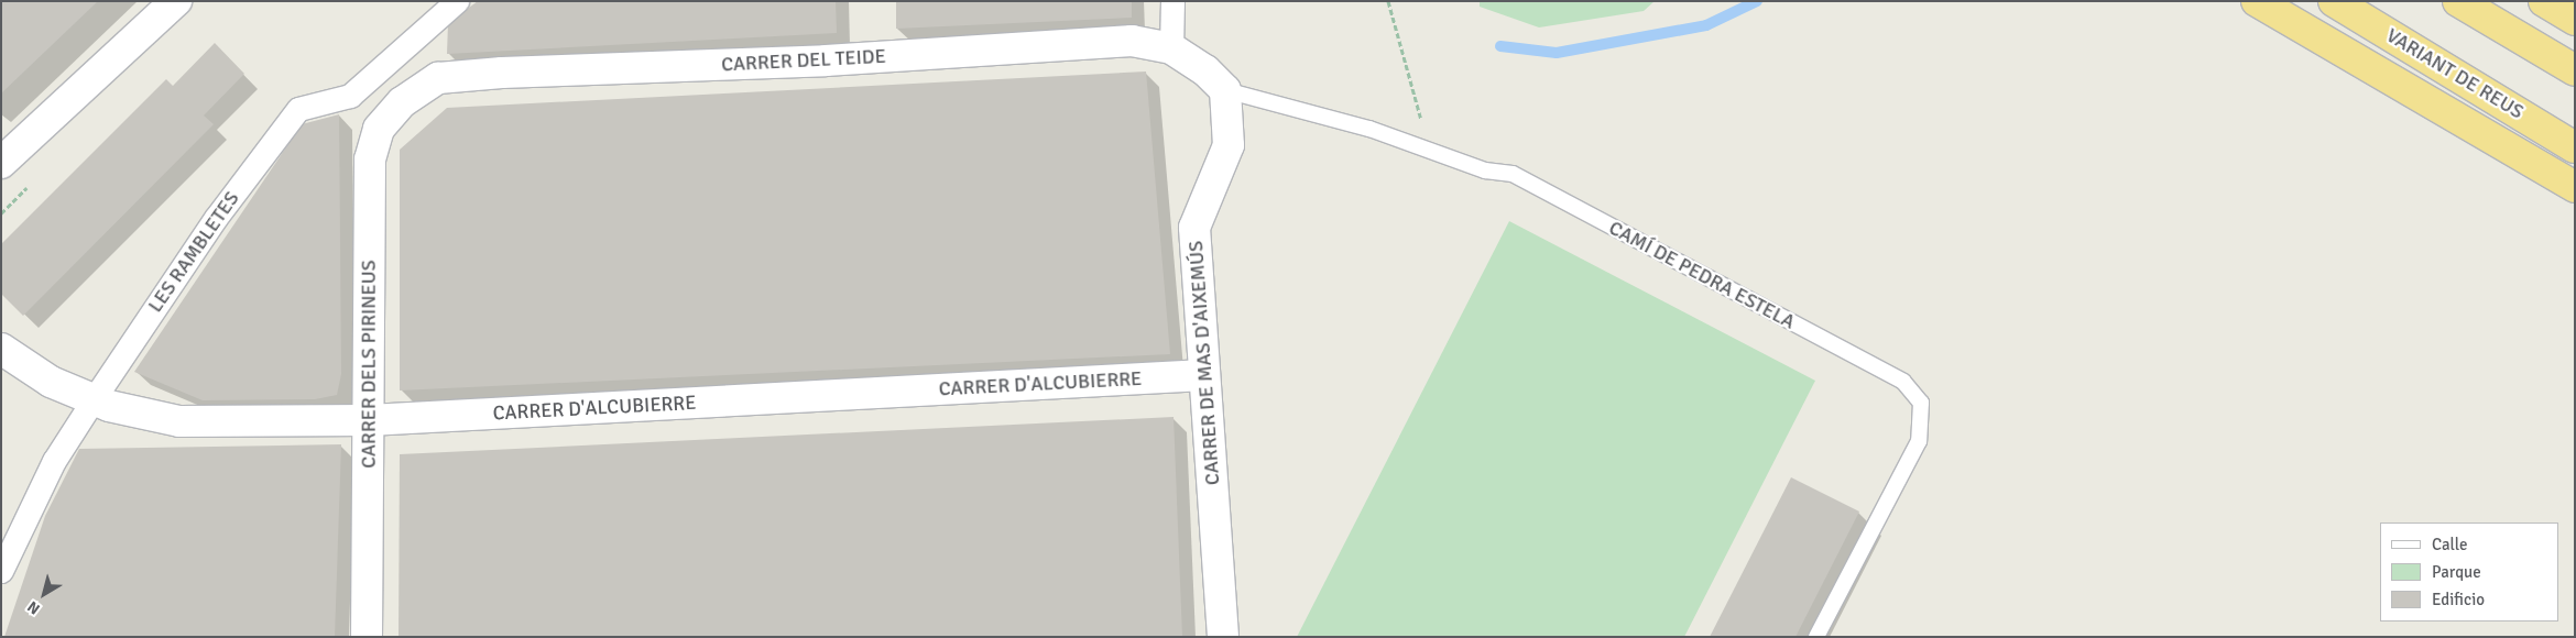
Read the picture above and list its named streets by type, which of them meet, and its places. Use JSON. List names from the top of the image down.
{
  "streets": {
    "highway": ["VARIANT DE REUS"],
    "street": [
      "CARRER DEL TEIDE",
      "LES RAMBLETES",
      "CARRER DE MAS D'AIXEMÚS",
      "CARRER DELS PIRINEUS",
      "CARRER D'ALCUBIERRE"
    ],
    "lane": ["CAMÍ DE PEDRA ESTELA"]
  },
  "crossings": [
    ["CARRER DEL TEIDE", "CAMÍ DE PEDRA ESTELA"],
    ["CARRER DEL TEIDE", "CARRER DE MAS D'AIXEMÚS"],
    ["CARRER DEL TEIDE", "CARRER DELS PIRINEUS"],
    ["LES RAMBLETES", "CARRER D'ALCUBIERRE"],
    ["CAMÍ DE PEDRA ESTELA", "CARRER DE MAS D'AIXEMÚS"],
    ["CARRER DE MAS D'AIXEMÚS", "CARRER D'ALCUBIERRE"],
    ["CARRER DELS PIRINEUS", "CARRER D'ALCUBIERRE"]
  ],
  "legend": ["Calle", "Parque", "Edificio"],
  "north": "bottom left"
}
